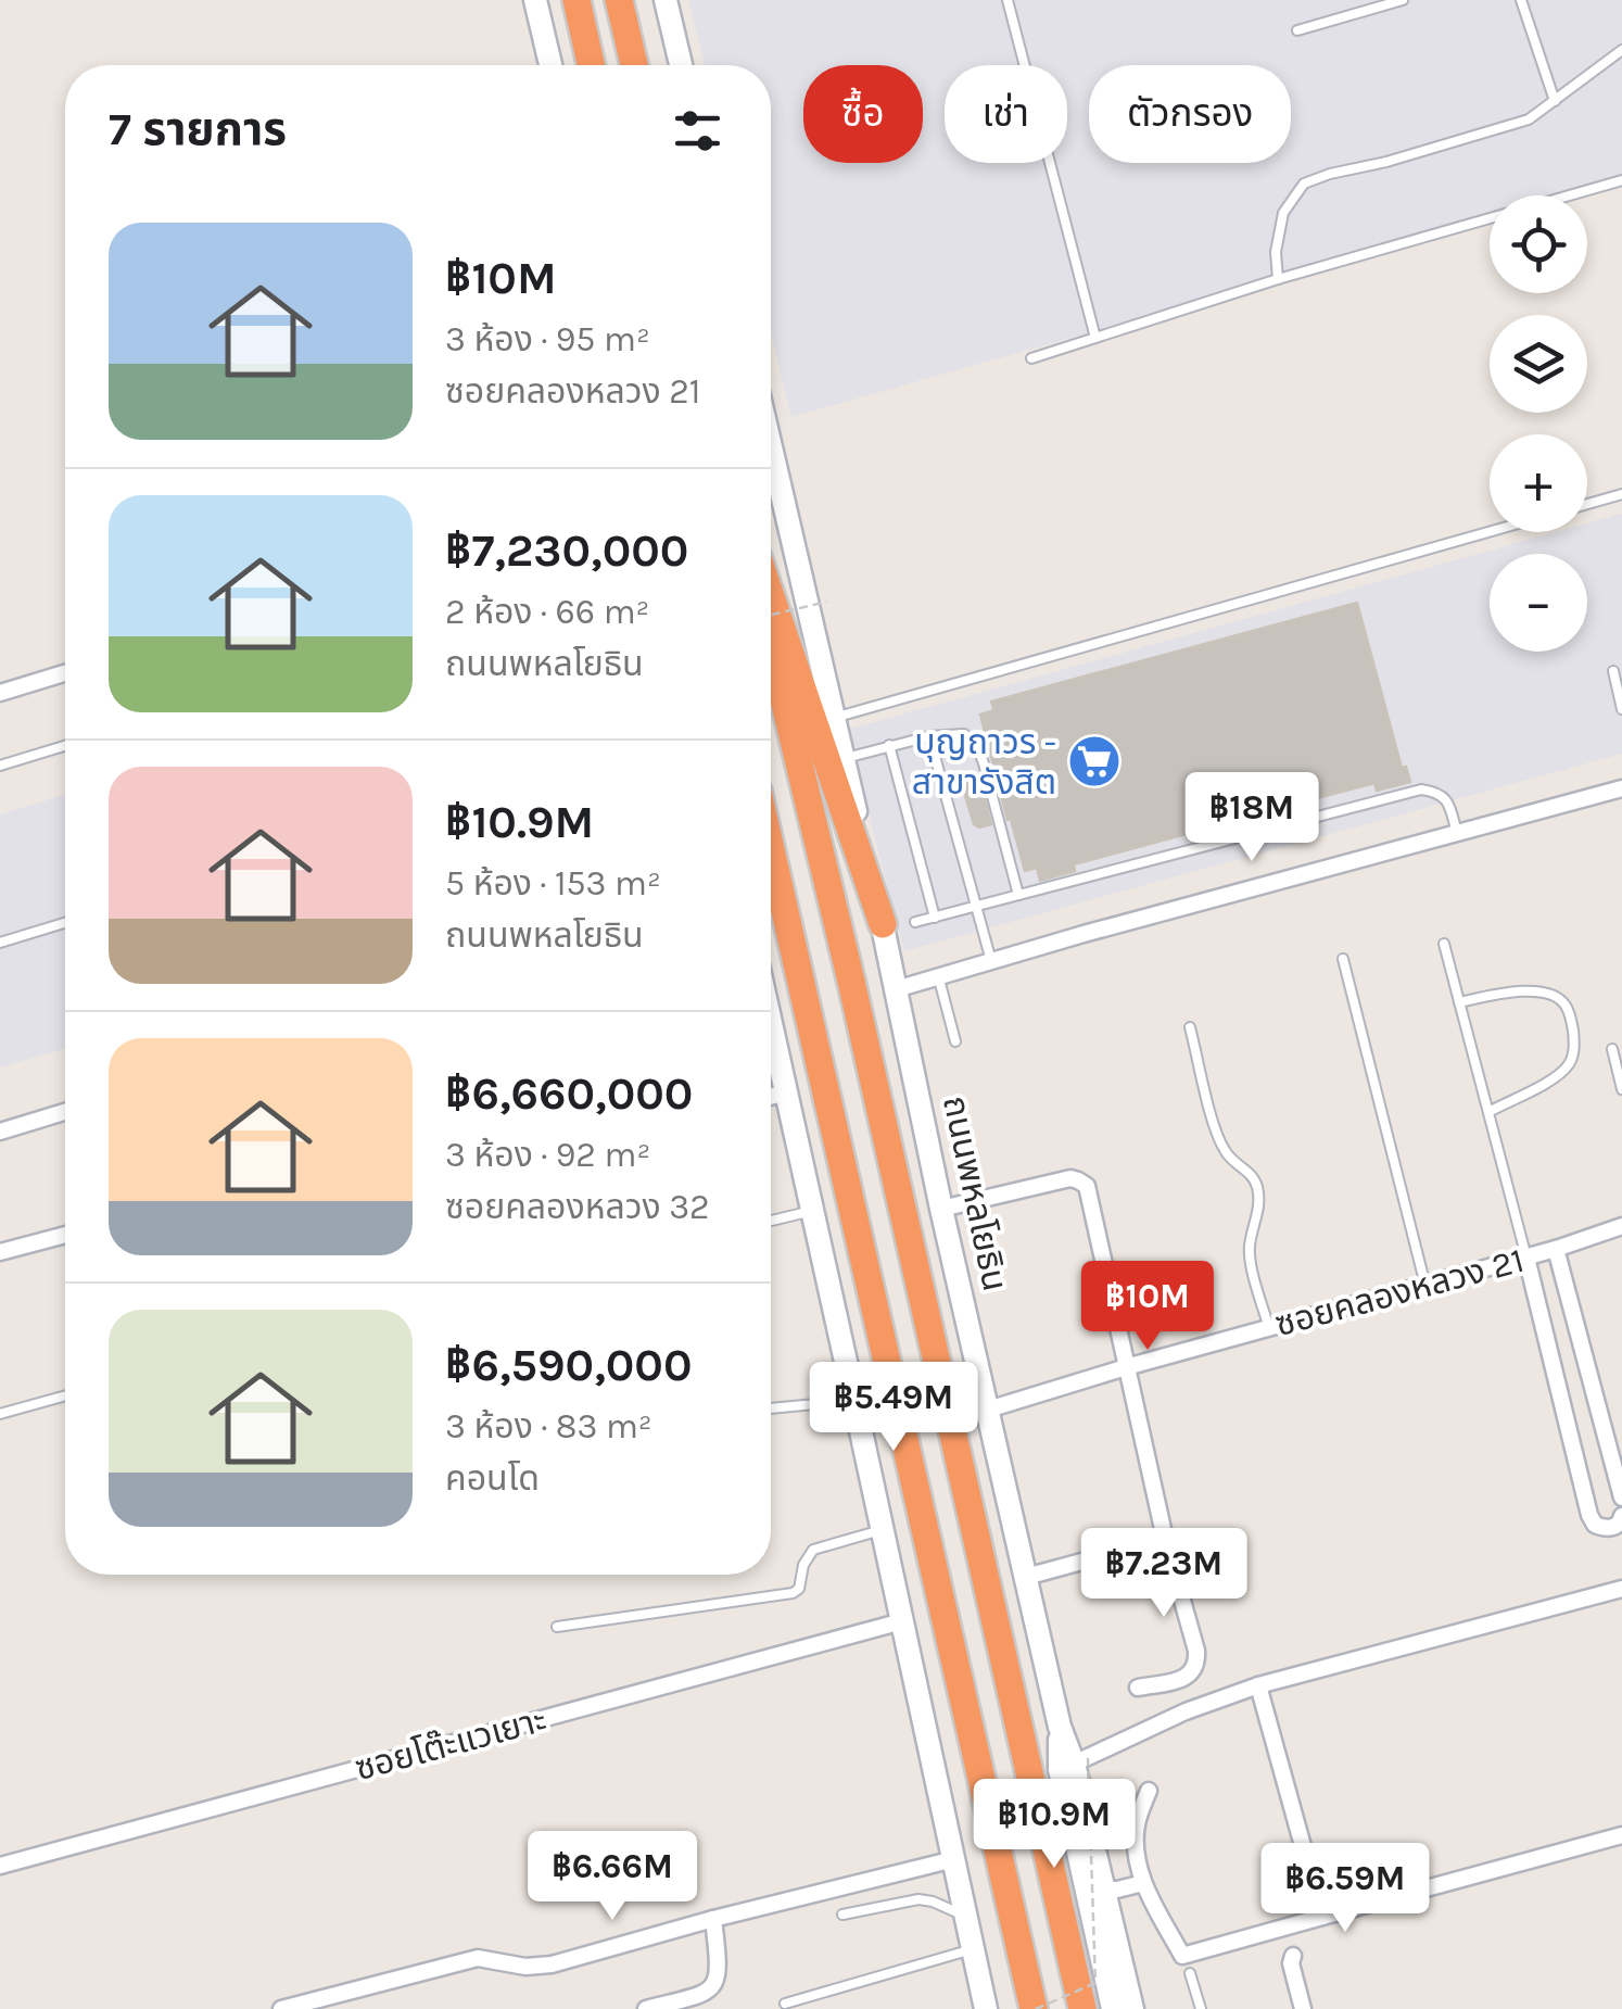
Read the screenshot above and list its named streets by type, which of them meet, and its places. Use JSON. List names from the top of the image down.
{
  "streets": {
    "highway": ["ถนนพหลโยธิน"],
    "street": ["ซอยคลองหลวง 21", "ซอยโต๊ะแวเยาะ"]
  },
  "crossings": [
    ["ถนนพหลโยธิน", "ซอยคลองหลวง 21"]
  ],
  "places": {
    "supermarket": ["บุญถาวร - สาขารังสิต"]
  },
  "page": {
    "chip": ["ซื้อ", "เช่า", "ตัวกรอง"],
    "heading": "7 รายการ",
    "map_buttons": ["+", "−"],
    "list": [
      {
        "name": "฿10M",
        "note": "3 ห้อง · 95 m² · ซอยคลองหลวง 21"
      },
      {
        "name": "฿7,230,000",
        "note": "2 ห้อง · 66 m² · ถนนพหลโยธิน"
      },
      {
        "name": "฿10.9M",
        "note": "5 ห้อง · 153 m² · ถนนพหลโยธิน"
      },
      {
        "name": "฿6,660,000",
        "note": "3 ห้อง · 92 m² · ซอยคลองหลวง 32"
      },
      {
        "name": "฿6,590,000",
        "note": "3 ห้อง · 83 m² · คอนโด"
      }
    ],
    "price": [
      "฿18M",
      "฿10M",
      "฿5.49M",
      "฿7.23M",
      "฿10.9M",
      "฿6.66M",
      "฿6.59M"
    ]
  }
}
